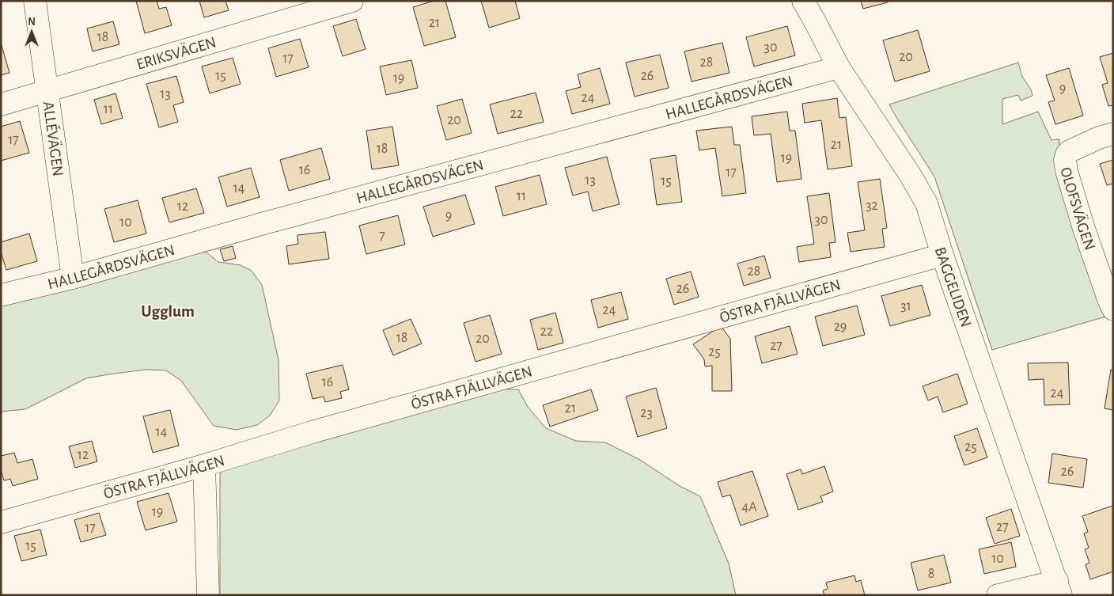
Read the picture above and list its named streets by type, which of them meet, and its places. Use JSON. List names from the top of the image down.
{
  "streets": {
    "street": [
      "ERIKSVÄGEN",
      "HALLEGÅRDSVÄGEN",
      "ALLÉVÄGEN",
      "OLOFSVÄGEN",
      "BAGGELIDEN",
      "ÖSTRA FJÄLLVÄGEN"
    ]
  },
  "crossings": [
    ["ERIKSVÄGEN", "ALLÉVÄGEN"],
    ["HALLEGÅRDSVÄGEN", "ALLÉVÄGEN"],
    ["HALLEGÅRDSVÄGEN", "BAGGELIDEN"],
    ["BAGGELIDEN", "ÖSTRA FJÄLLVÄGEN"]
  ],
  "districts": ["Ugglum"],
  "house_numbers": [
    "21",
    "18",
    "30",
    "20",
    "17",
    "28",
    "15",
    "26",
    "19",
    "9",
    "13",
    "24",
    "11",
    "22",
    "20",
    "17",
    "21",
    "18",
    "19",
    "16",
    "17",
    "13",
    "15",
    "14",
    "11",
    "32",
    "12",
    "9",
    "30",
    "10",
    "7",
    "28",
    "26",
    "31",
    "24",
    "29",
    "22",
    "18",
    "20",
    "27",
    "25",
    "16",
    "24",
    "21",
    "23",
    "14",
    "25",
    "12",
    "26",
    "4A",
    "19",
    "27",
    "17",
    "15",
    "10",
    "8"
  ],
  "north": "top"
}
